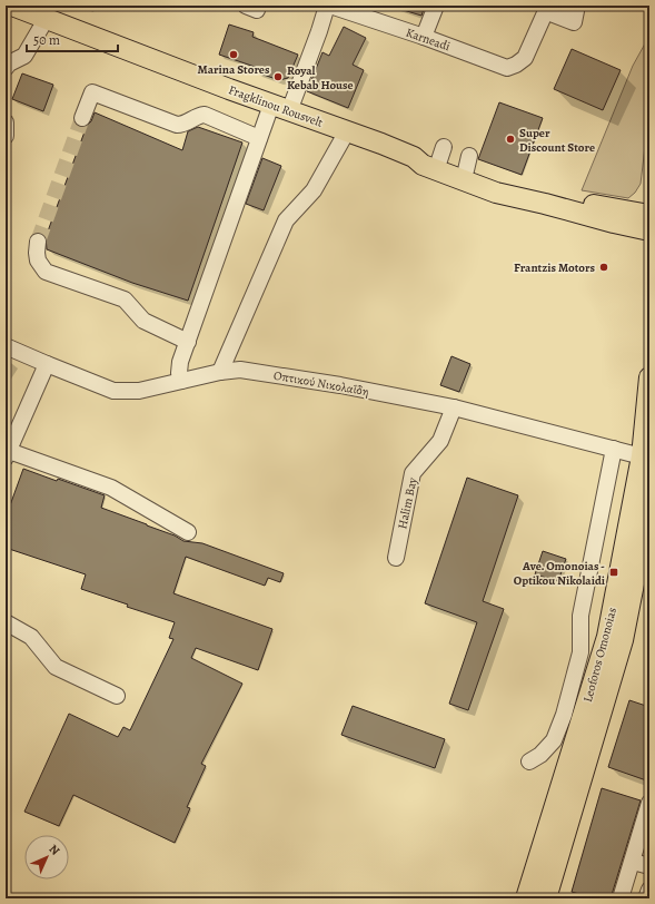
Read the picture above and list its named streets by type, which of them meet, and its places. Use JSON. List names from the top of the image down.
{
  "streets": {
    "main road": ["Fragklinou Rousvelt", "Leoforos Omonoias"],
    "street": ["Karneadi", "Οπτικού Νικολαΐδη", "Halim Bay"]
  },
  "crossings": [
    ["Οπτικού Νικολαΐδη", "Halim Bay"],
    ["Οπτικού Νικολαΐδη", "Leoforos Omonoias"]
  ],
  "places": {
    "other": [
      "Marina Stores",
      "Royal Kebab House",
      "Super Discount Store",
      "Frantzis Motors"
    ],
    "transit": ["Ave. Omonoias - Optikou Nikolaidi"]
  },
  "scale_bar": "50 m",
  "north": "top right"
}
